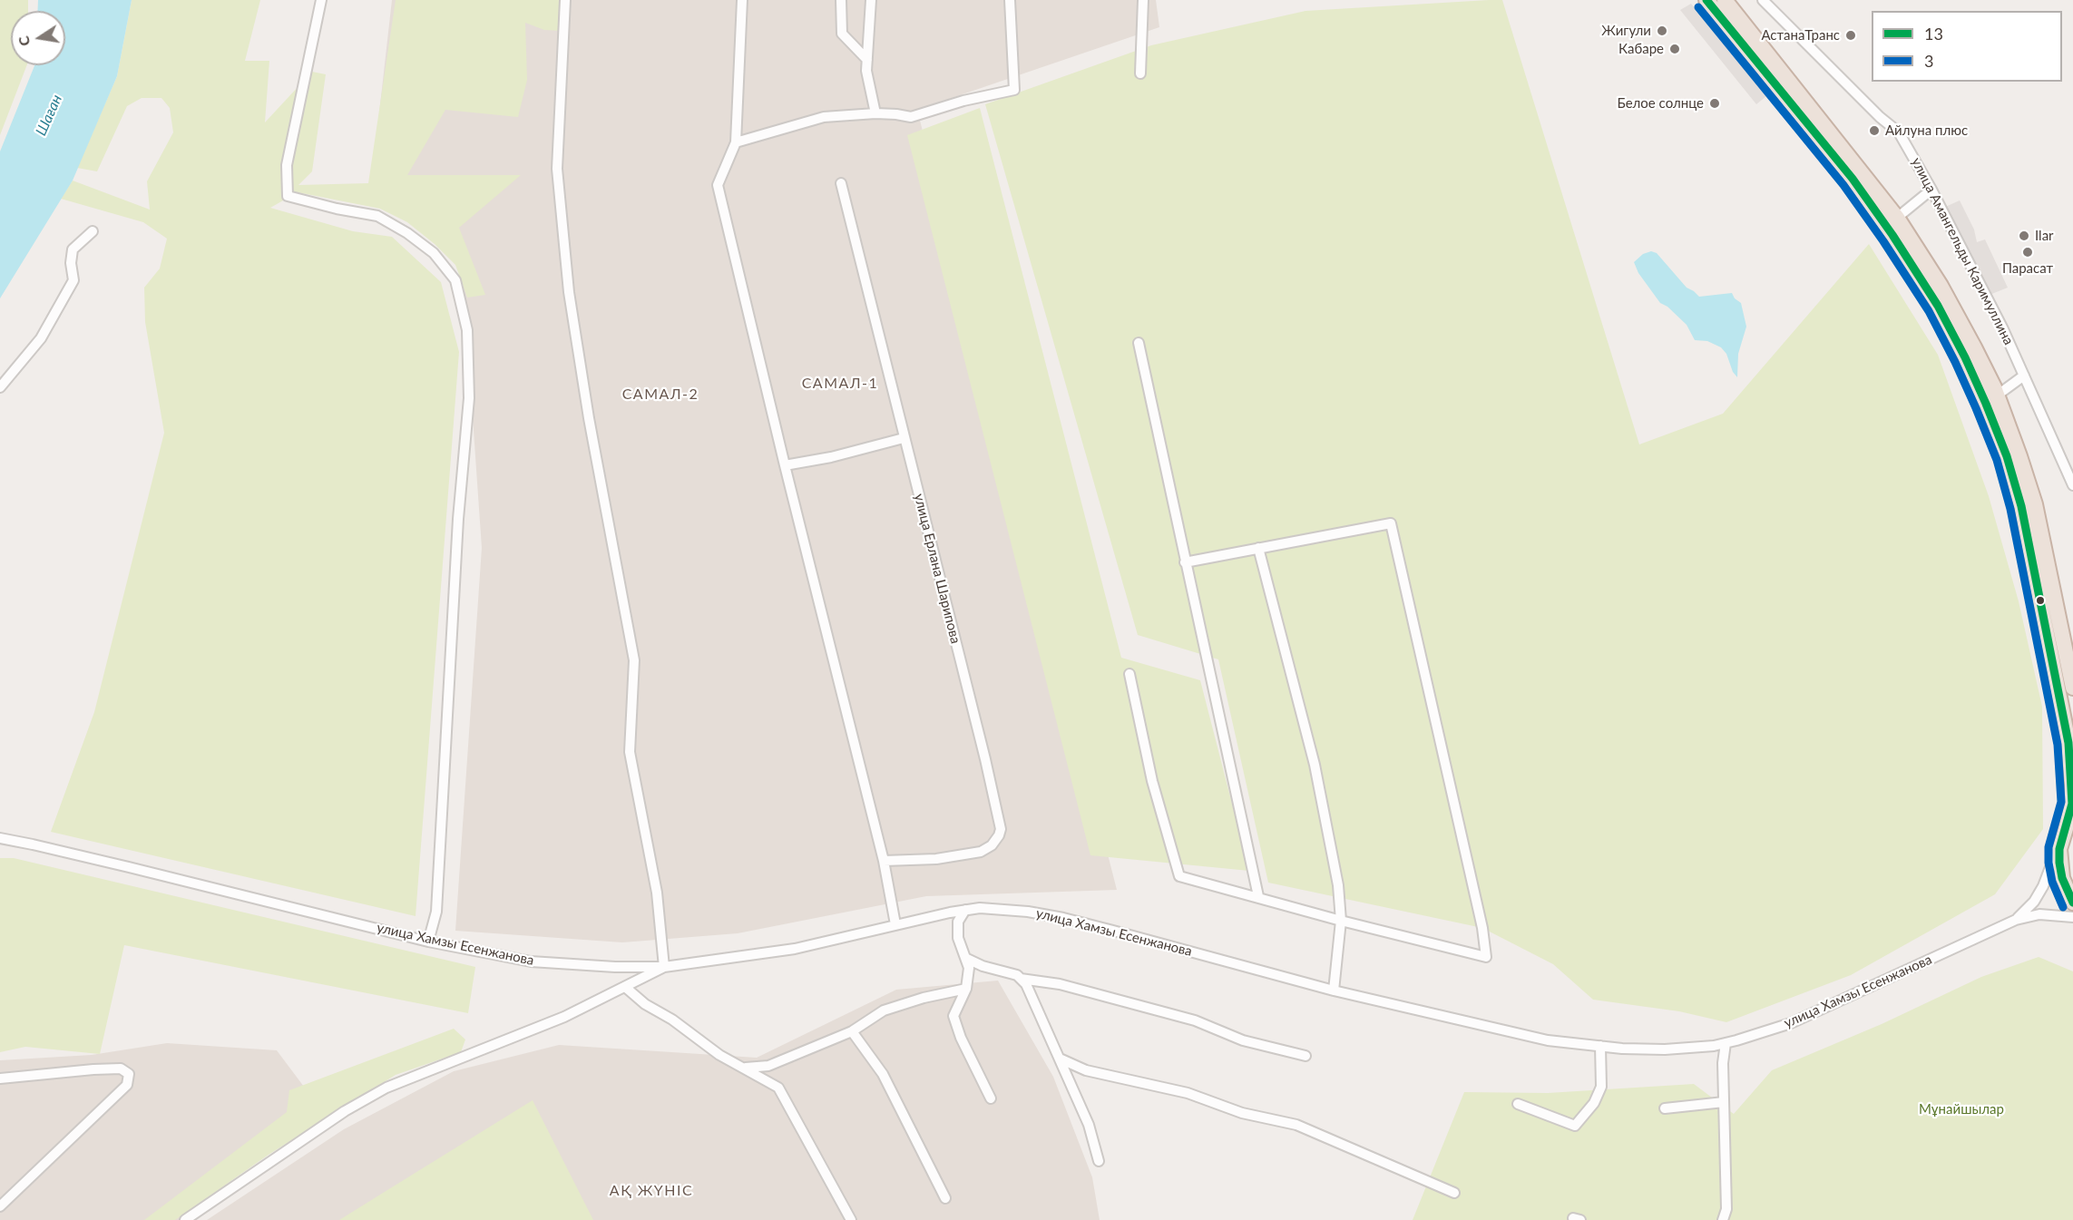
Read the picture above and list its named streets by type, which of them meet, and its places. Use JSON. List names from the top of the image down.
{
  "streets": {
    "street": ["улица Амангельды Каримуллина", "улица Ерлана Шарипова", "улица Хамзы Есенжанова"]
  },
  "districts": ["САМАЛ-1", "САМАЛ-2", "АҚ ЖҮНІС"],
  "water": ["Шаған"],
  "parks": ["Мұнайшылар"],
  "places": [
    "Жигули",
    "АстанаТранс",
    "Кабаре",
    "Белое солнце",
    "Айлуна плюс",
    "Ilar",
    "Парасат"
  ],
  "lines": ["transit line 13", "transit line 3"],
  "legend": ["13", "3"],
  "north": "left"
}
